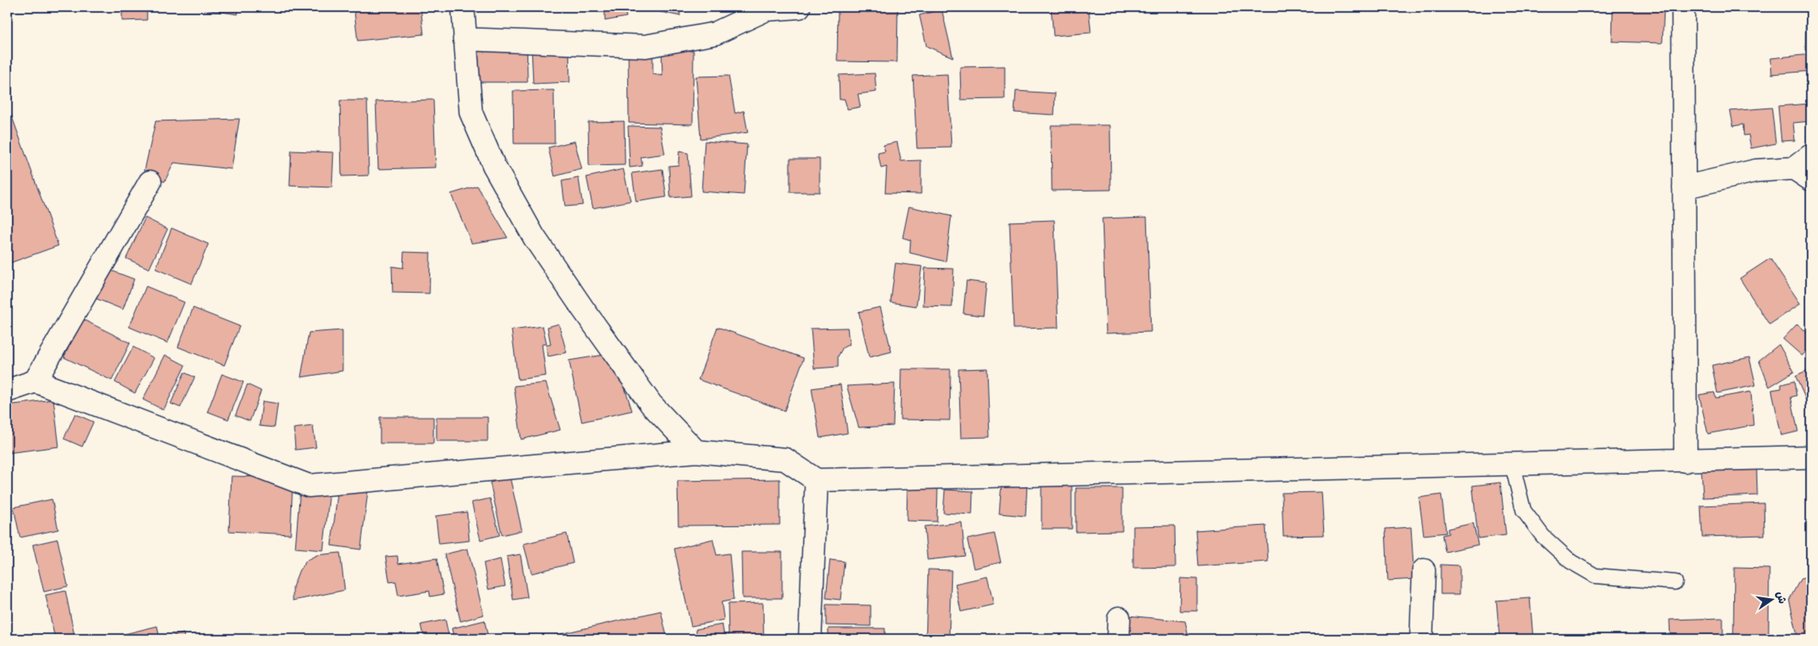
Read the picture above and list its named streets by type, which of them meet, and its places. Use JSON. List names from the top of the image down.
{
  "north": "right"
}
